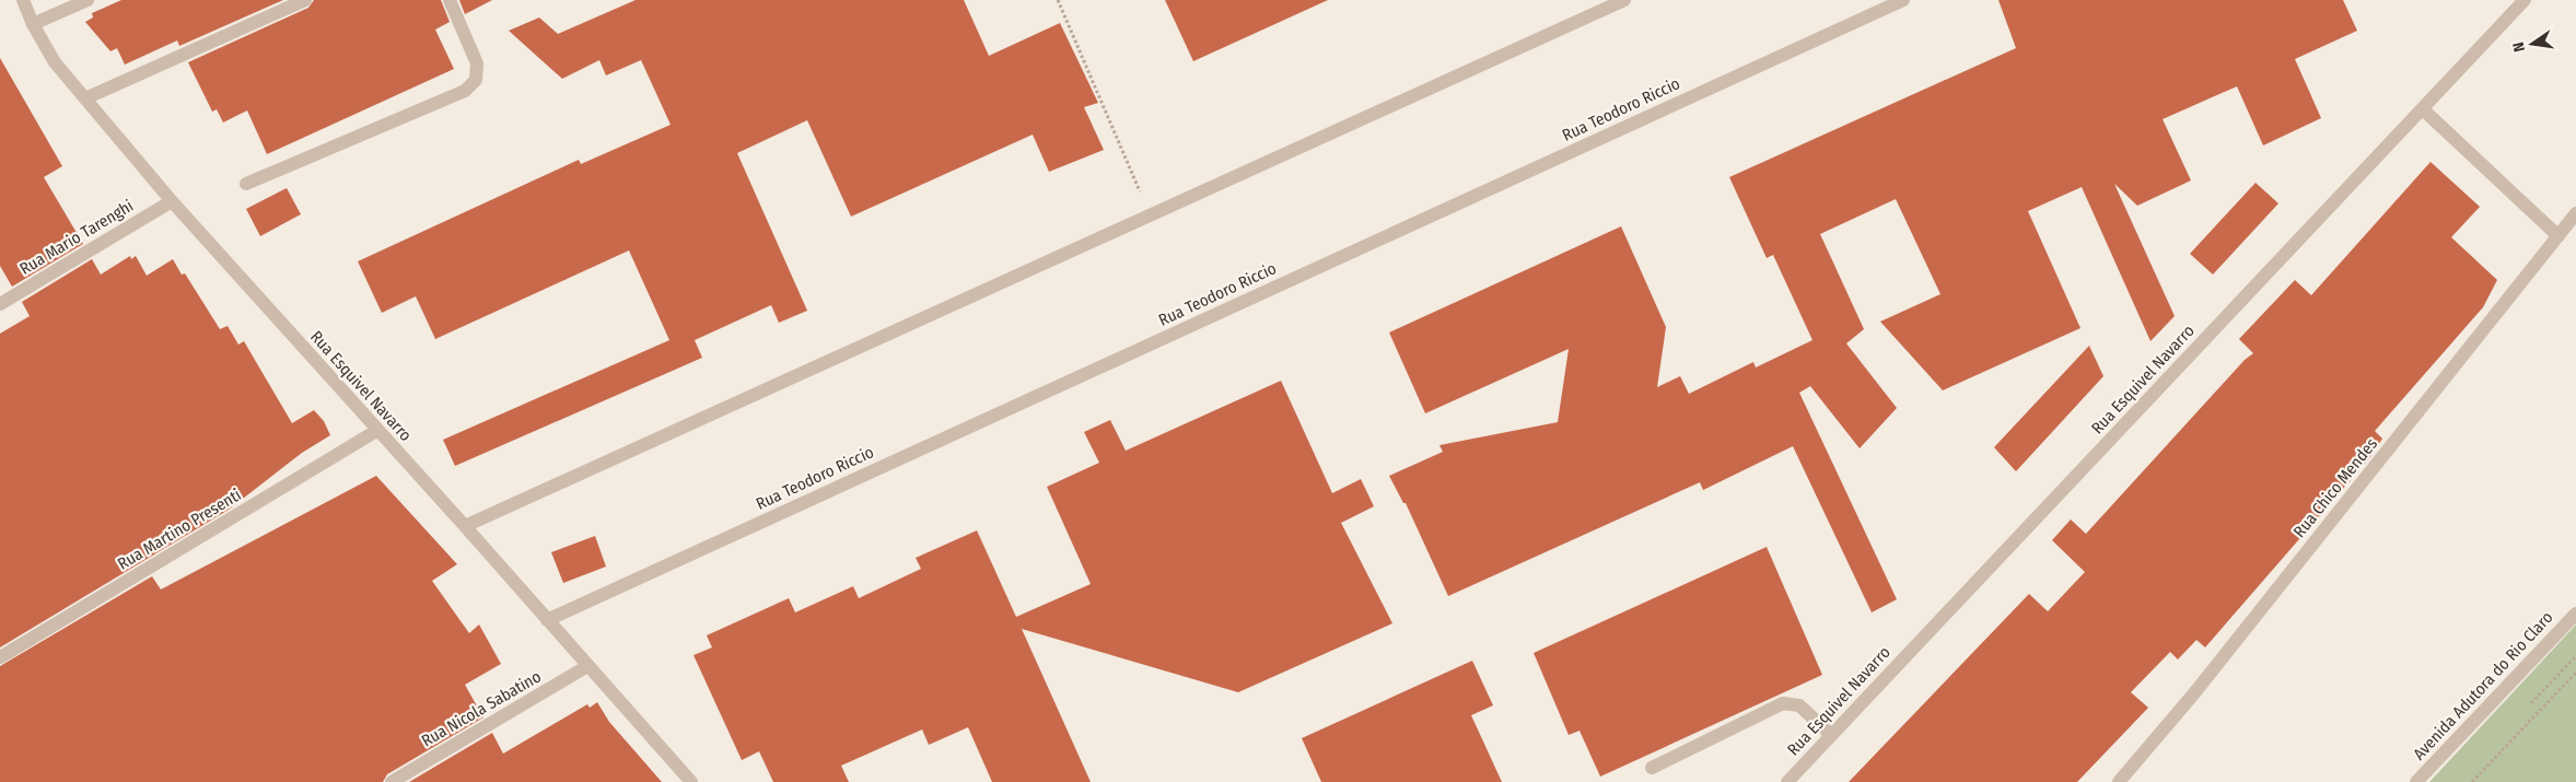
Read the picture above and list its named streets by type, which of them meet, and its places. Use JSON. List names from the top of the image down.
{
  "streets": {
    "street": [
      "Rua Teodoro Riccio",
      "Rua Mario Tarenghi",
      "Rua Esquivel Navarro",
      "Rua Chico Mendes",
      "Rua Martino Presenti",
      "Avenida Adutora do Rio Claro",
      "Rua Nicola Sabatino"
    ]
  },
  "crossings": [
    ["Rua Teodoro Riccio", "Rua Esquivel Navarro"],
    ["Rua Mario Tarenghi", "Rua Esquivel Navarro"],
    ["Rua Esquivel Navarro", "Rua Martino Presenti"],
    ["Rua Esquivel Navarro", "Rua Nicola Sabatino"]
  ],
  "north": "left"
}
